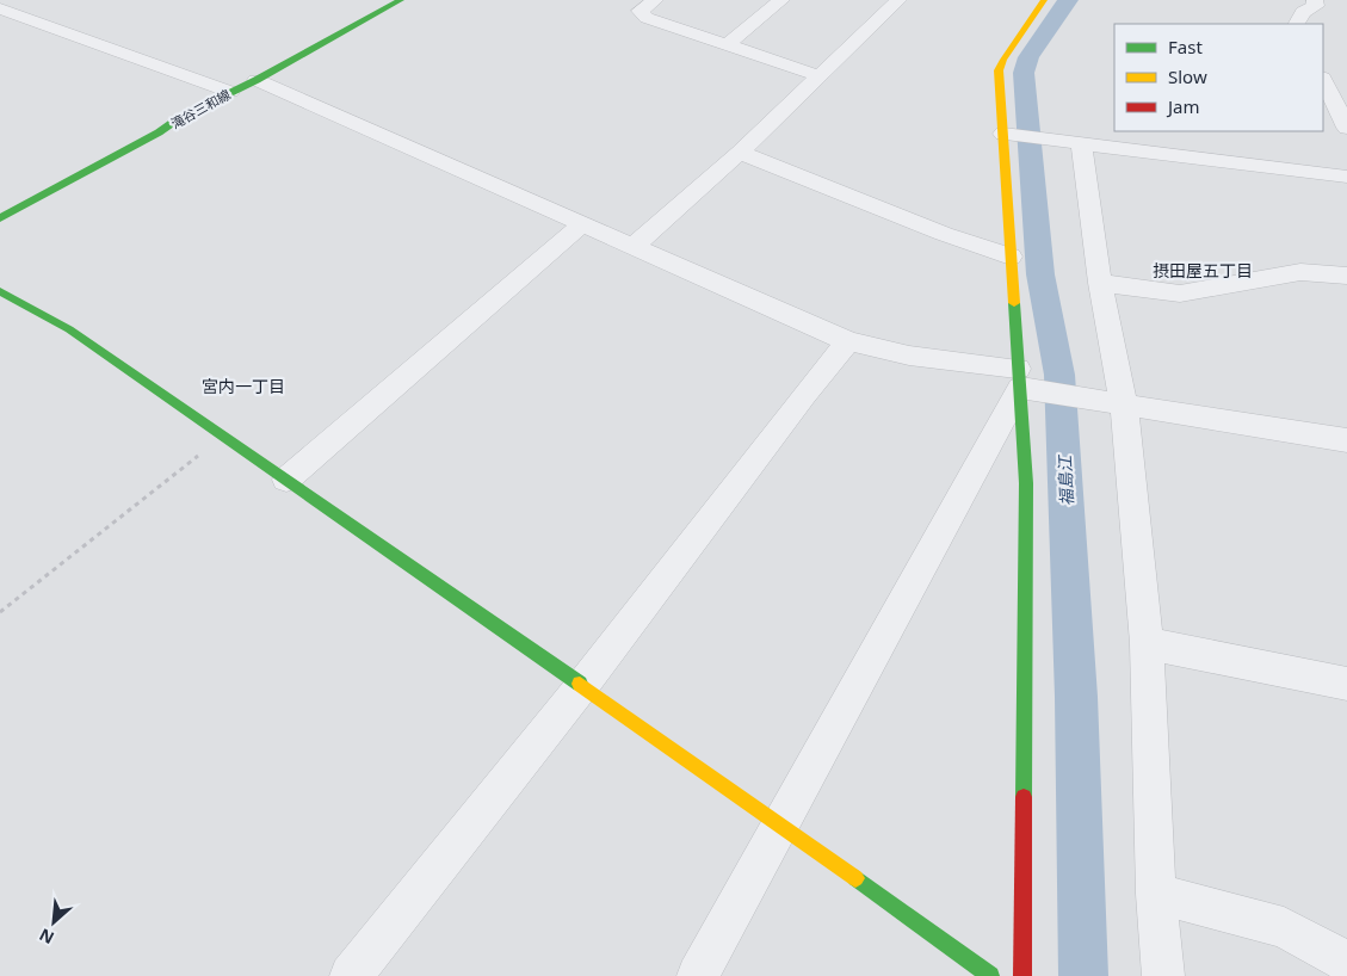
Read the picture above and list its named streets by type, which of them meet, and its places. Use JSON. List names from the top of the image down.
{
  "streets": {
    "street": ["滝谷三和線"]
  },
  "districts": ["摂田屋五丁目", "宮内一丁目"],
  "water": ["福島江"],
  "legend": ["Fast", "Slow", "Jam"],
  "north": "bottom left"
}
